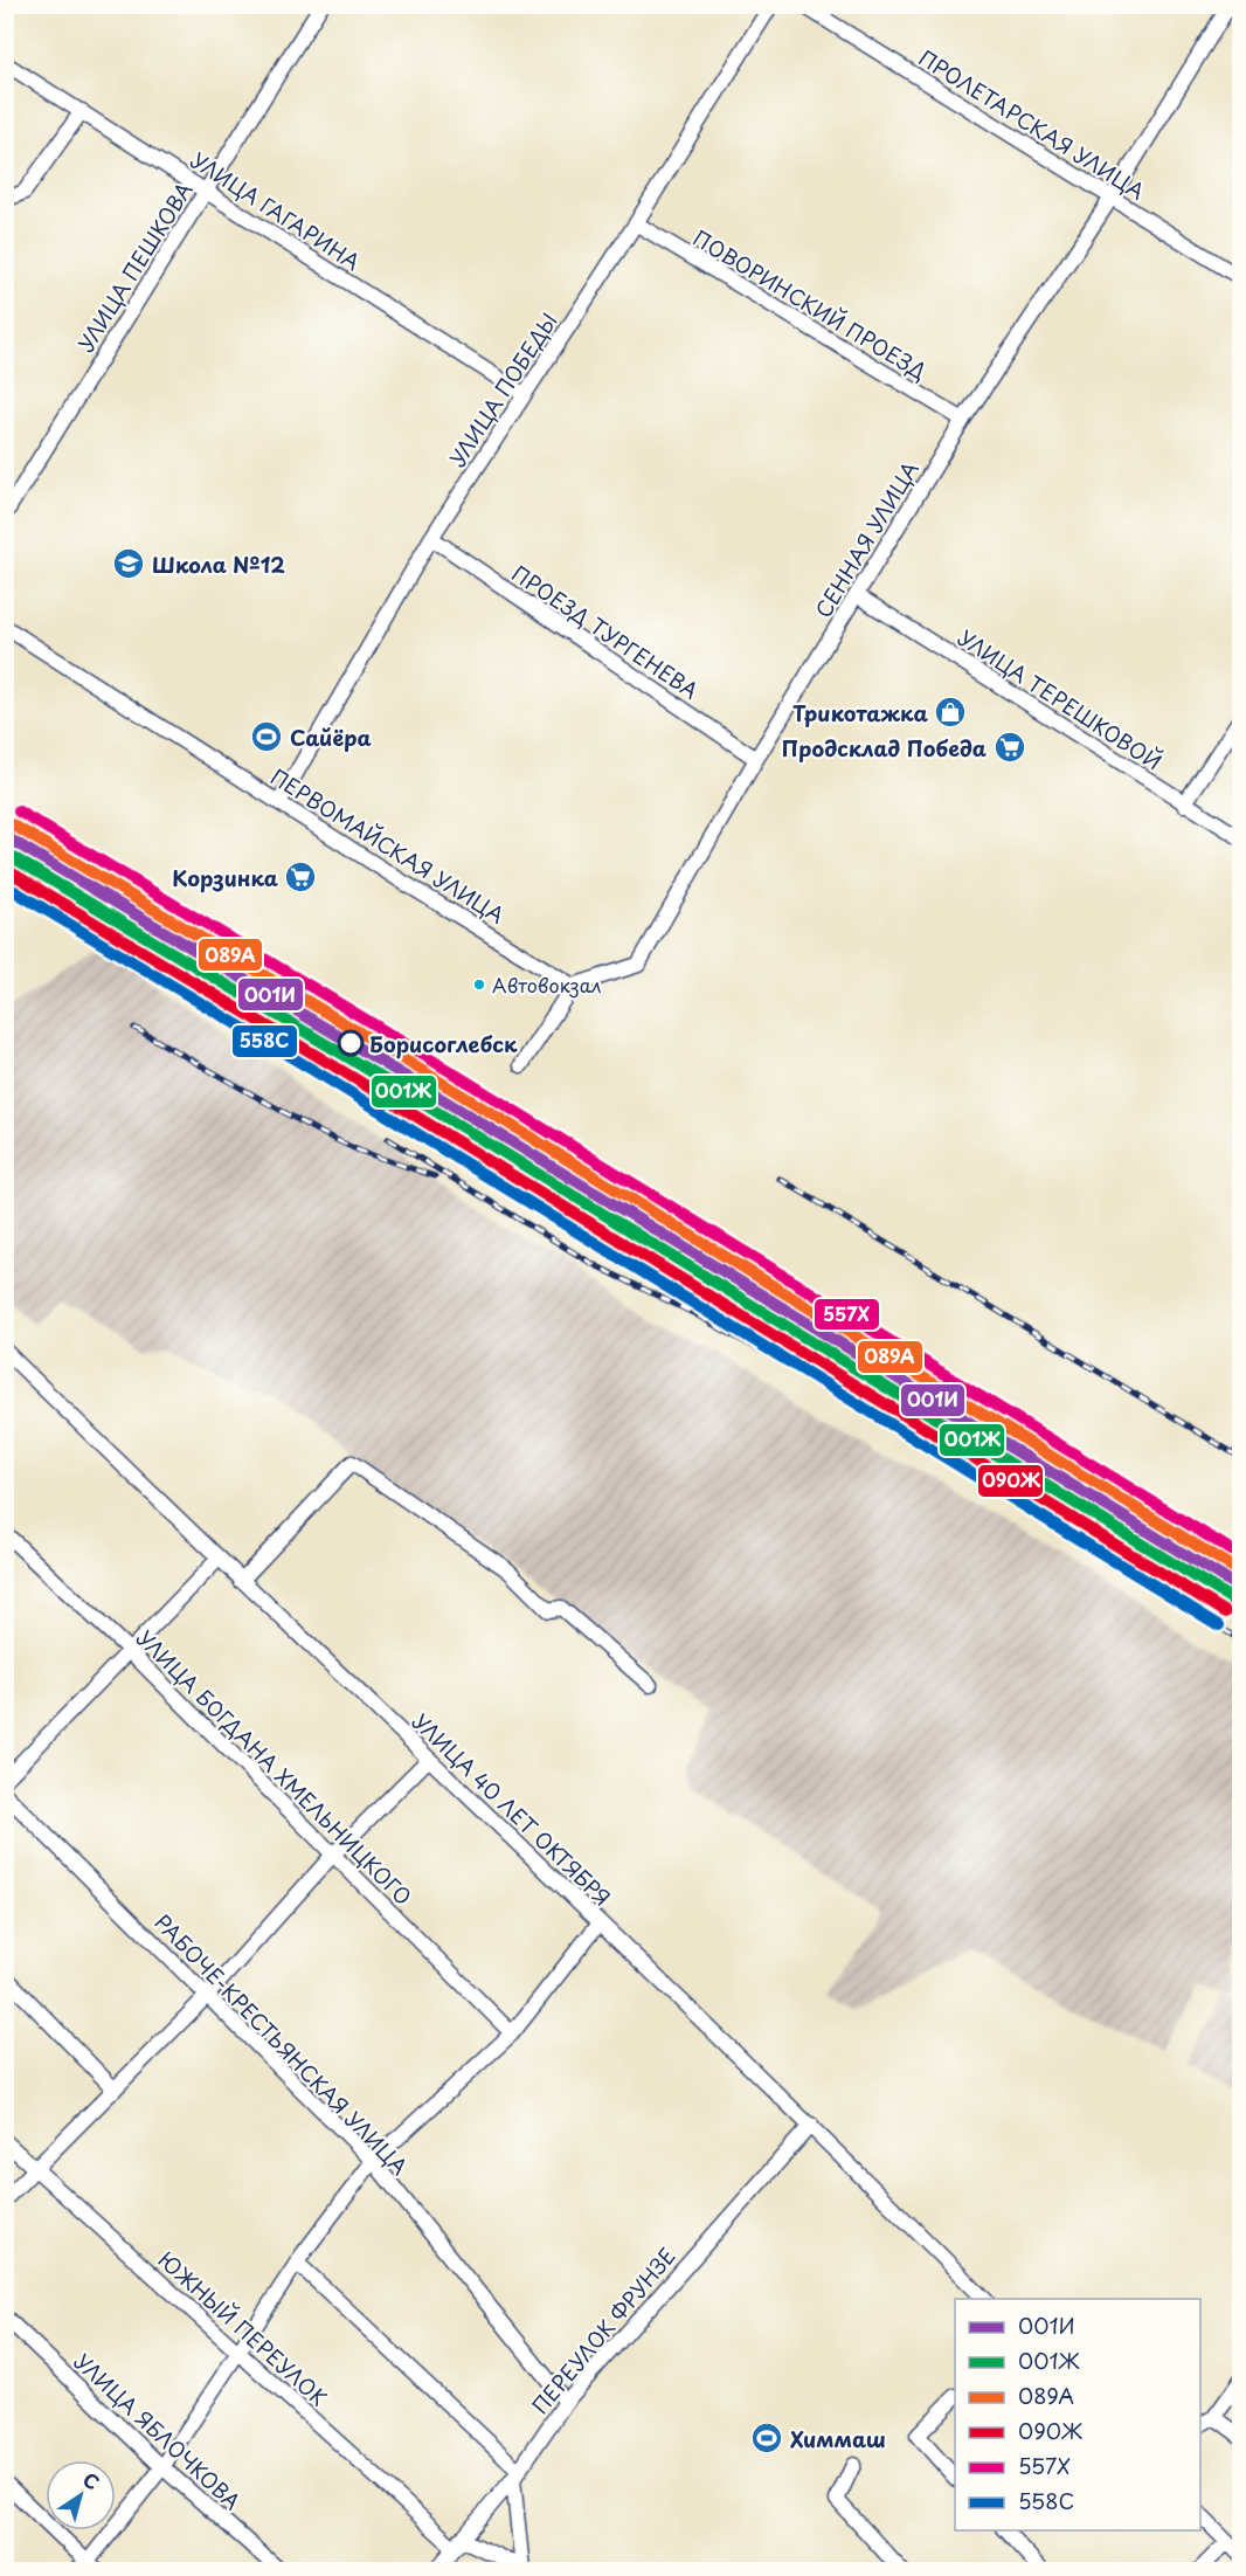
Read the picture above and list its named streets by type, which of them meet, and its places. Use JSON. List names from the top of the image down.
{
  "streets": {
    "street": [
      "ПРОЛЕТАРСКАЯ УЛИЦА",
      "УЛИЦА ГАГАРИНА",
      "УЛИЦА ПЕШКОВА",
      "ПОВОРИНСКИЙ ПРОЕЗД",
      "УЛИЦА ПОБЕДЫ",
      "СЕННАЯ УЛИЦА",
      "ПРОЕЗД ТУРГЕНЕВА",
      "УЛИЦА ТЕРЕШКОВОЙ",
      "ПЕРВОМАЙСКАЯ УЛИЦА",
      "УЛИЦА БОГДАНА ХМЕЛЬНИЦКОГО",
      "УЛИЦА 40 ЛЕТ ОКТЯБРЯ",
      "РАБОЧЕ-КРЕСТЬЯНСКАЯ УЛИЦА",
      "ЮЖНЫЙ ПЕРЕУЛОК",
      "ПЕРЕУЛОК ФРУНЗЕ",
      "УЛИЦА ЯБЛОЧКОВА"
    ]
  },
  "crossings": [
    ["ПРОЛЕТАРСКАЯ УЛИЦА", "СЕННАЯ УЛИЦА"],
    ["УЛИЦА ГАГАРИНА", "УЛИЦА ПЕШКОВА"],
    ["УЛИЦА ГАГАРИНА", "УЛИЦА ПОБЕДЫ"],
    ["ПОВОРИНСКИЙ ПРОЕЗД", "УЛИЦА ПОБЕДЫ"],
    ["ПОВОРИНСКИЙ ПРОЕЗД", "СЕННАЯ УЛИЦА"],
    ["УЛИЦА ПОБЕДЫ", "ПРОЕЗД ТУРГЕНЕВА"],
    ["УЛИЦА ПОБЕДЫ", "ПЕРВОМАЙСКАЯ УЛИЦА"],
    ["СЕННАЯ УЛИЦА", "ПРОЕЗД ТУРГЕНЕВА"],
    ["СЕННАЯ УЛИЦА", "УЛИЦА ТЕРЕШКОВОЙ"],
    ["СЕННАЯ УЛИЦА", "ПЕРВОМАЙСКАЯ УЛИЦА"],
    ["УЛИЦА 40 ЛЕТ ОКТЯБРЯ", "ПЕРЕУЛОК ФРУНЗЕ"],
    ["РАБОЧЕ-КРЕСТЬЯНСКАЯ УЛИЦА", "ПЕРЕУЛОК ФРУНЗЕ"],
    ["ЮЖНЫЙ ПЕРЕУЛОК", "ПЕРЕУЛОК ФРУНЗЕ"]
  ],
  "places": {
    "school or university": ["Школа №12"],
    "shop": ["Трикотажка"],
    "sports": ["Сайёра", "Химмаш"],
    "supermarket": ["Продсклад Победа", "Корзинка"],
    "other": ["Автовокзал", "Борисоглебск"]
  },
  "lines": [
    "transit line 557Х",
    "transit line 089А",
    "transit line 001И",
    "transit line 001Ж",
    "transit line 090Ж",
    "transit line 558С"
  ],
  "legend": [
    "001И",
    "001Ж",
    "089А",
    "090Ж",
    "557Х",
    "558С"
  ],
  "north": "top right"
}
